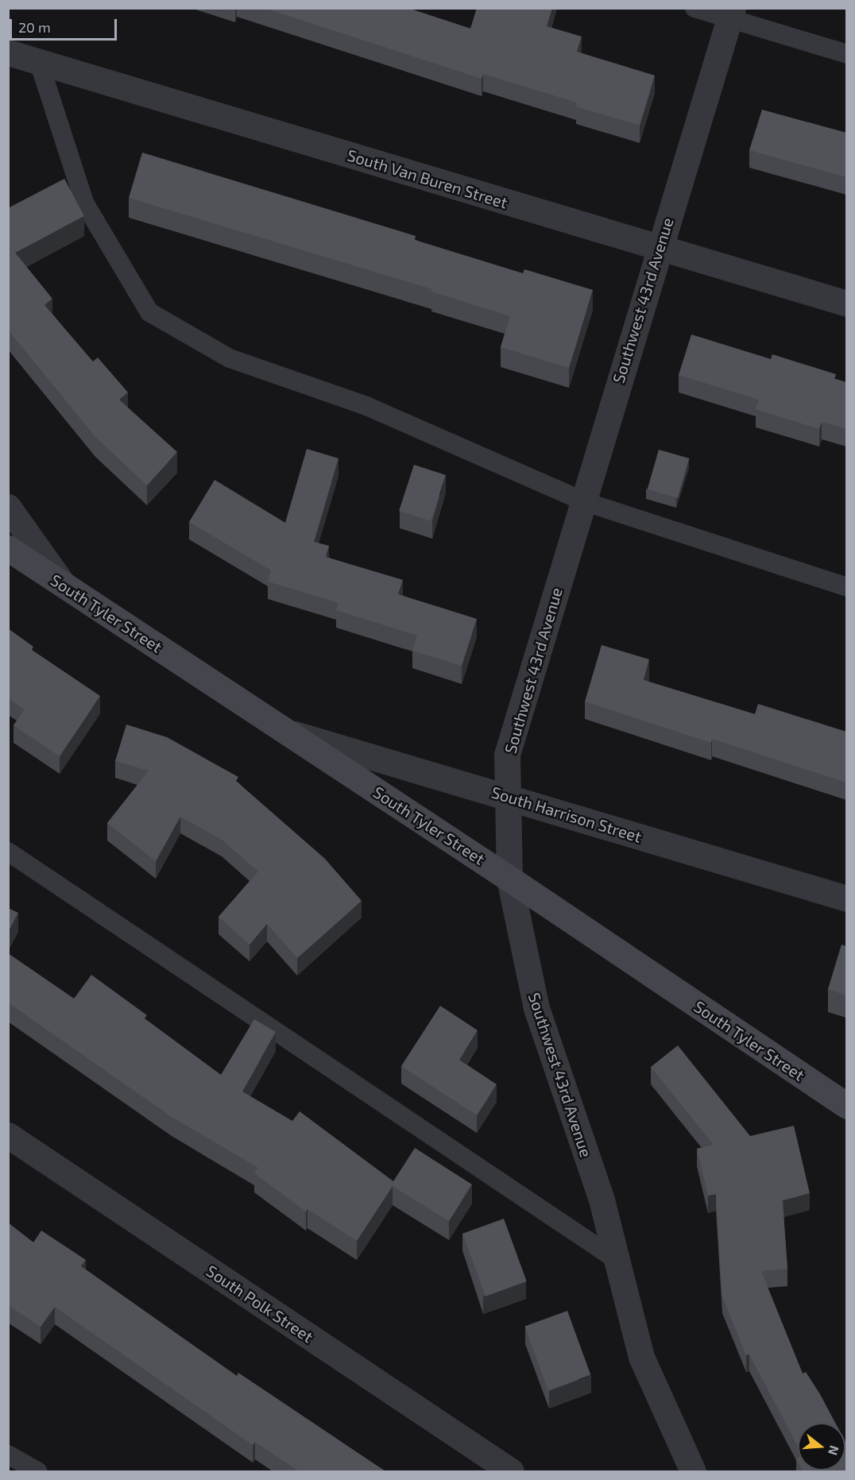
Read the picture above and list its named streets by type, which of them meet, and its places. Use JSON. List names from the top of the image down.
{
  "streets": {
    "main road": ["South Tyler Street"],
    "street": [
      "South Van Buren Street",
      "Southwest 43rd Avenue",
      "South Harrison Street",
      "South Polk Street"
    ]
  },
  "crossings": [
    ["South Van Buren Street", "Southwest 43rd Avenue"],
    ["Southwest 43rd Avenue", "South Tyler Street"],
    ["Southwest 43rd Avenue", "South Harrison Street"],
    ["South Tyler Street", "South Harrison Street"]
  ],
  "scale_bar": "20 m",
  "north": "right"
}
